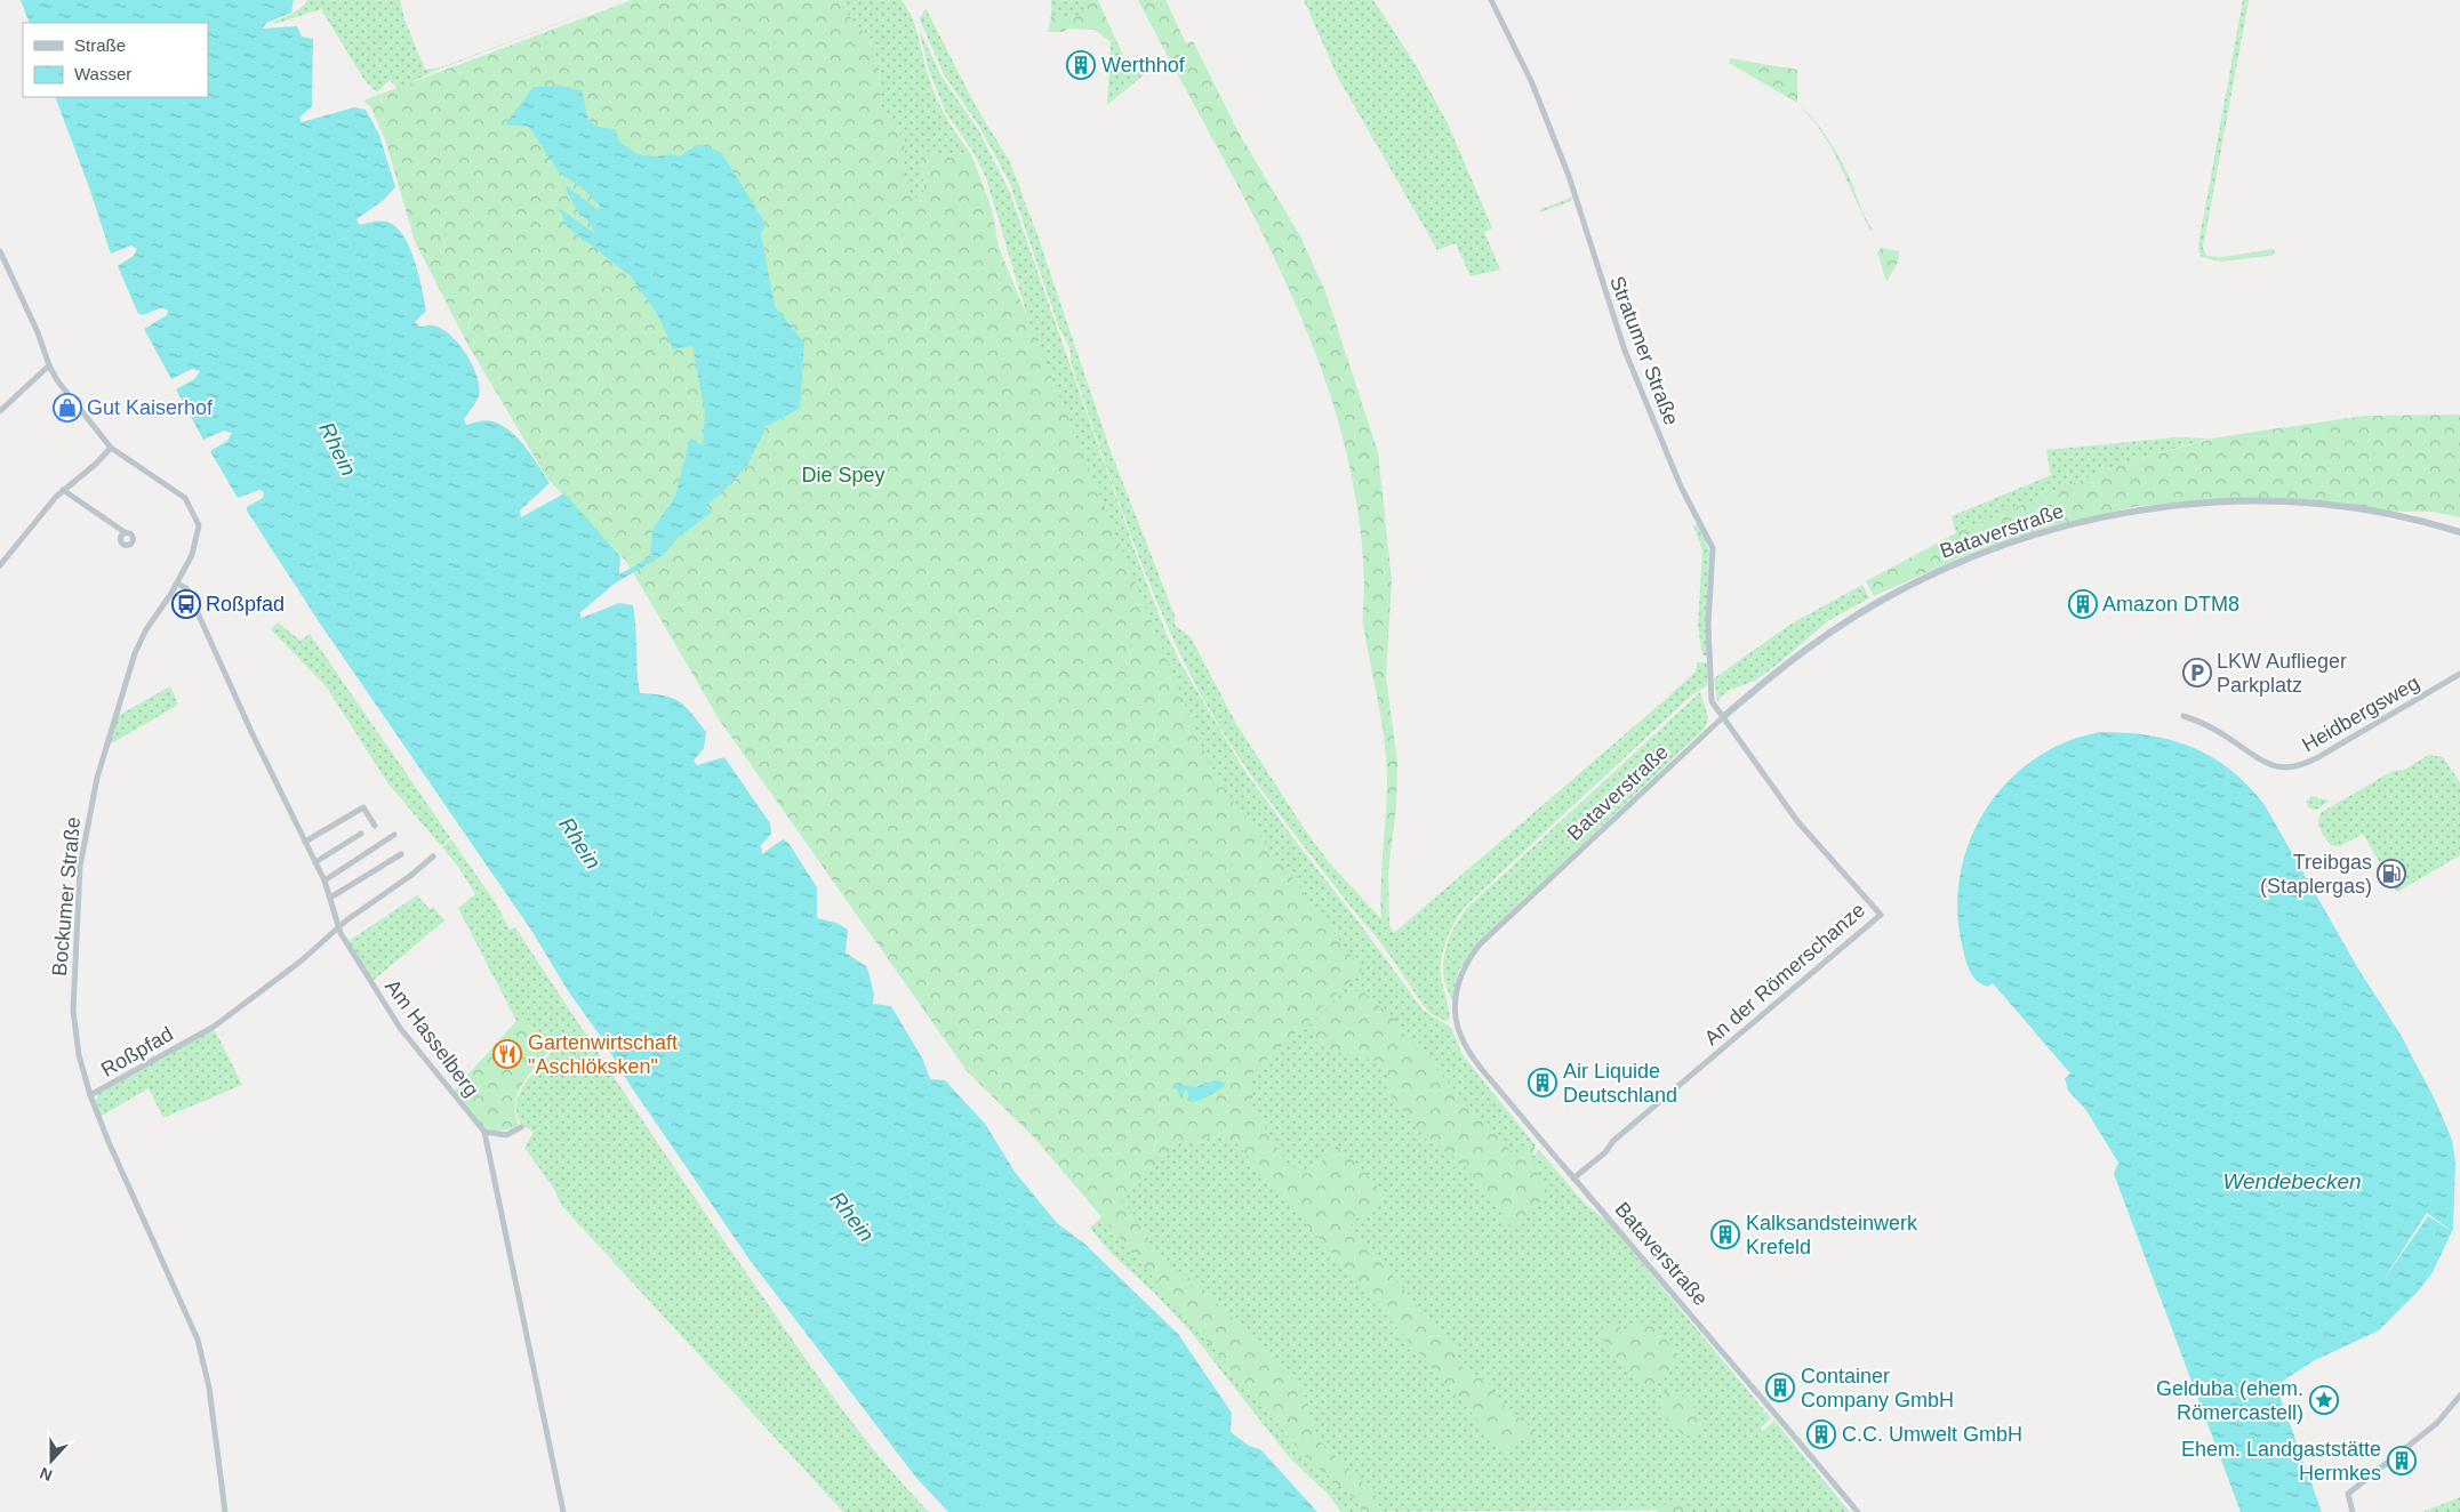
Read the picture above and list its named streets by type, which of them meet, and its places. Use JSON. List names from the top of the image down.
{
  "streets": {
    "street": [
      "Stratumer Straße",
      "Bataverstraße",
      "Heidbergsweg",
      "Bockumer Straße",
      "An der Römerschanze",
      "Am Hasselberg",
      "Roßpfad"
    ]
  },
  "crossings": [
    ["Stratumer Straße", "Bataverstraße"],
    ["Stratumer Straße", "An der Römerschanze"],
    ["Bataverstraße", "An der Römerschanze"],
    ["Bockumer Straße", "Roßpfad"],
    ["Am Hasselberg", "Roßpfad"]
  ],
  "water": ["Rhein", "Wendebecken"],
  "parks": ["Die Spey"],
  "places": {
    "building": [
      "Werthhof",
      "Amazon DTM8",
      "Air Liquide Deutschland",
      "Kalksandsteinwerk Krefeld",
      "Container Company GmbH",
      "C.C. Umwelt GmbH",
      "Ehem. Landgaststätte Hermkes"
    ],
    "shop": ["Gut Kaiserhof"],
    "bus stop": ["Roßpfad"],
    "parking": ["LKW Auflieger Parkplatz"],
    "fuel station": ["Treibgas (Staplergas)"],
    "restaurant": ["Gartenwirtschaft \"Aschlöksken\""],
    "place": ["Gelduba (ehem. Römercastell)"]
  },
  "legend": ["Straße", "Wasser"],
  "north": "bottom"
}
